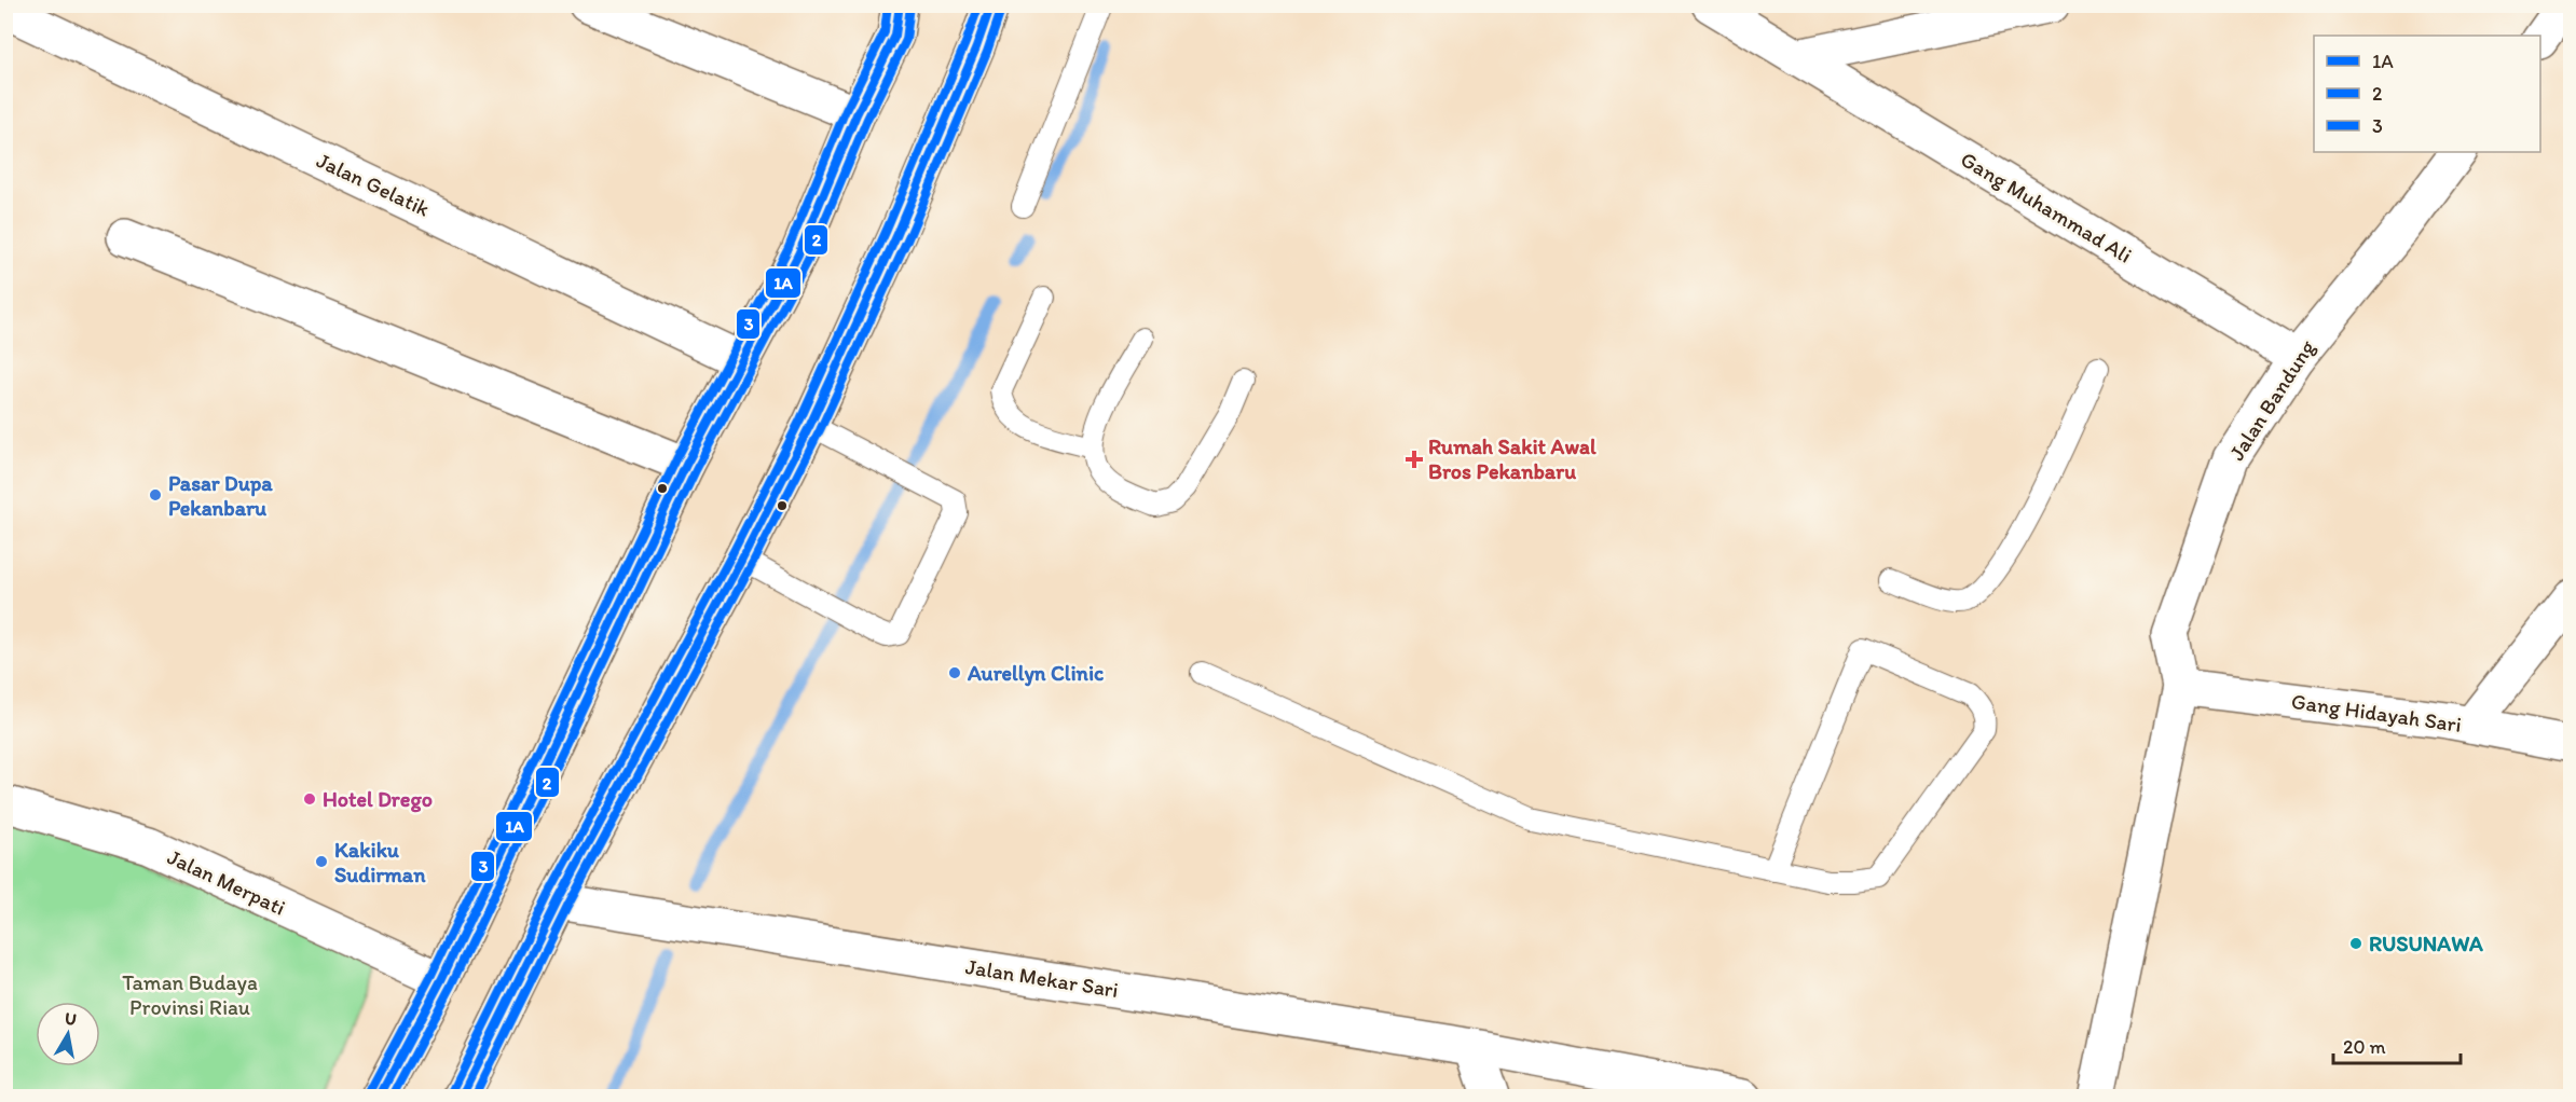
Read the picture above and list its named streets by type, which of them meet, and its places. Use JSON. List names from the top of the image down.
{
  "streets": {
    "street": [
      "Jalan Gelatik",
      "Gang Muhammad Ali",
      "Jalan Bandung",
      "Gang Hidayah Sari",
      "Jalan Merpati",
      "Jalan Mekar Sari"
    ]
  },
  "crossings": [
    ["Gang Muhammad Ali", "Jalan Bandung"],
    ["Jalan Bandung", "Gang Hidayah Sari"]
  ],
  "parks": ["Taman Budaya Provinsi Riau"],
  "places": {
    "health": ["Rumah Sakit Awal Bros Pekanbaru"],
    "other": [
      "Pasar Dupa Pekanbaru",
      "Aurellyn Clinic",
      "Hotel Drego",
      "Kakiku Sudirman",
      "RUSUNAWA"
    ]
  },
  "lines": ["transit line 1A", "transit line 3", "transit line 2"],
  "legend": ["1A", "2", "3"],
  "scale_bar": "20 m",
  "north": "top"
}
